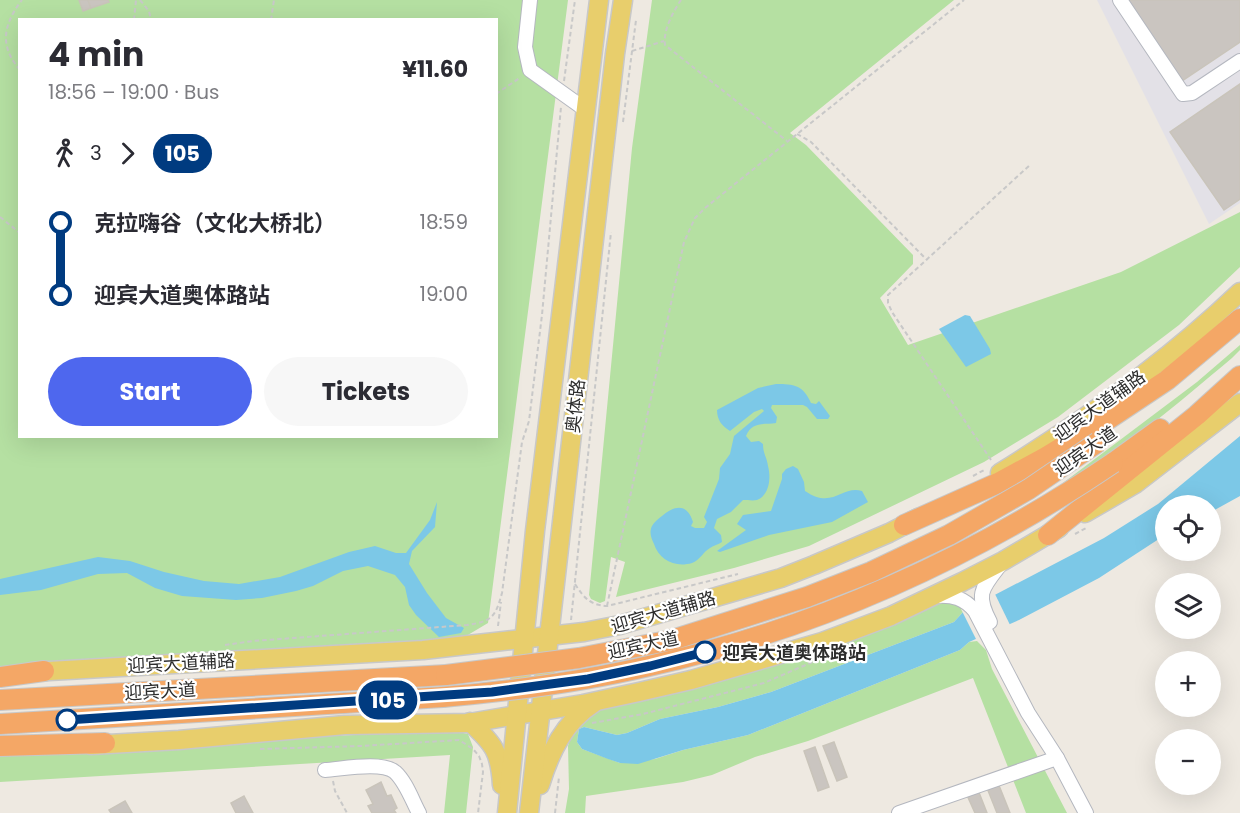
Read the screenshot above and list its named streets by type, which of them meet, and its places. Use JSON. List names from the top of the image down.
{
  "streets": {
    "highway": ["迎宾大道"],
    "main road": ["奥体路", "迎宾大道辅路"]
  },
  "crossings": [
    ["奥体路", "迎宾大道辅路"]
  ],
  "places": ["迎宾大道奥体路站"],
  "lines": ["bus line 105"],
  "page": {
    "on_map": "105",
    "heading": ["4 min", "18:56 – 19:00 · Bus", "¥11.60"],
    "legs": ["3", "105"],
    "list": [
      {
        "name": "克拉嗨谷（文化大桥北）",
        "value": "18:59"
      },
      {
        "name": "迎宾大道奥体路站",
        "value": "19:00"
      }
    ],
    "buttons": ["Start", "Tickets"],
    "map_buttons": ["+", "−"]
  }
}
